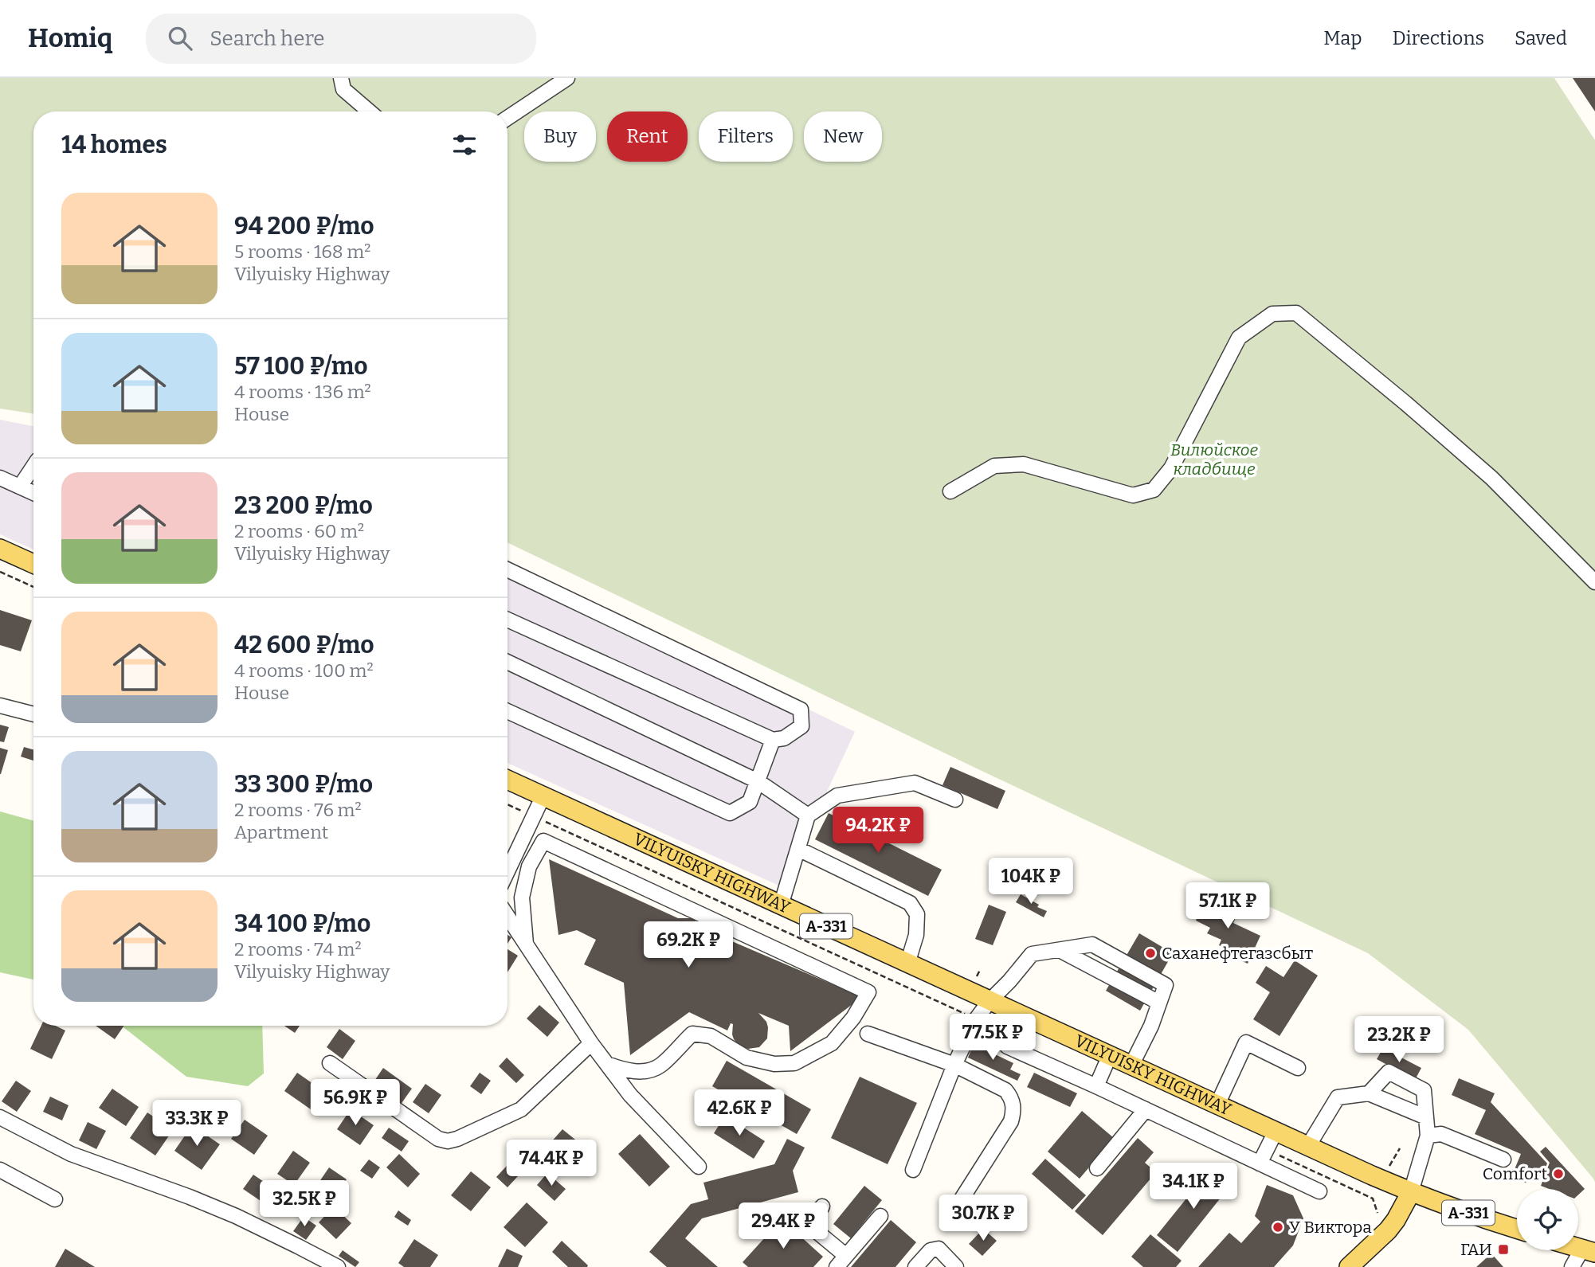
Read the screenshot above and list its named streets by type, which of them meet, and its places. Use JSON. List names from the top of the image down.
{
  "streets": {
    "main road": ["VILYUISKY HIGHWAY", "А-331"]
  },
  "crossings": [
    ["VILYUISKY HIGHWAY", "А-331"]
  ],
  "parks": ["Вилюйское кладбище"],
  "places": {
    "other": ["Саханефтегазсбыт", "Comfort", "У Виктора"],
    "transit": ["ГАИ"]
  },
  "page": {
    "header": "Homiq",
    "search": "Search here",
    "nav": ["Map", "Directions", "Saved"],
    "chip": [
      "Buy",
      "Rent",
      "Filters",
      "New"
    ],
    "heading": "14 homes",
    "list": [
      {
        "name": "94 200 ₽/mo",
        "note": "5 rooms · 168 m² · Vilyuisky Highway"
      },
      {
        "name": "57 100 ₽/mo",
        "note": "4 rooms · 136 m² · House"
      },
      {
        "name": "23 200 ₽/mo",
        "note": "2 rooms · 60 m² · Vilyuisky Highway"
      },
      {
        "name": "42 600 ₽/mo",
        "note": "4 rooms · 100 m² · House"
      },
      {
        "name": "33 300 ₽/mo",
        "note": "2 rooms · 76 m² · Apartment"
      },
      {
        "name": "34 100 ₽/mo",
        "note": "2 rooms · 74 m² · Vilyuisky Highway"
      }
    ],
    "price": [
      "94.2K ₽",
      "104K ₽",
      "57.1K ₽",
      "69.2K ₽",
      "77.5K ₽",
      "23.2K ₽",
      "56.9K ₽",
      "42.6K ₽",
      "33.3K ₽",
      "74.4K ₽",
      "34.1K ₽",
      "32.5K ₽",
      "30.7K ₽",
      "29.4K ₽"
    ]
  }
}
